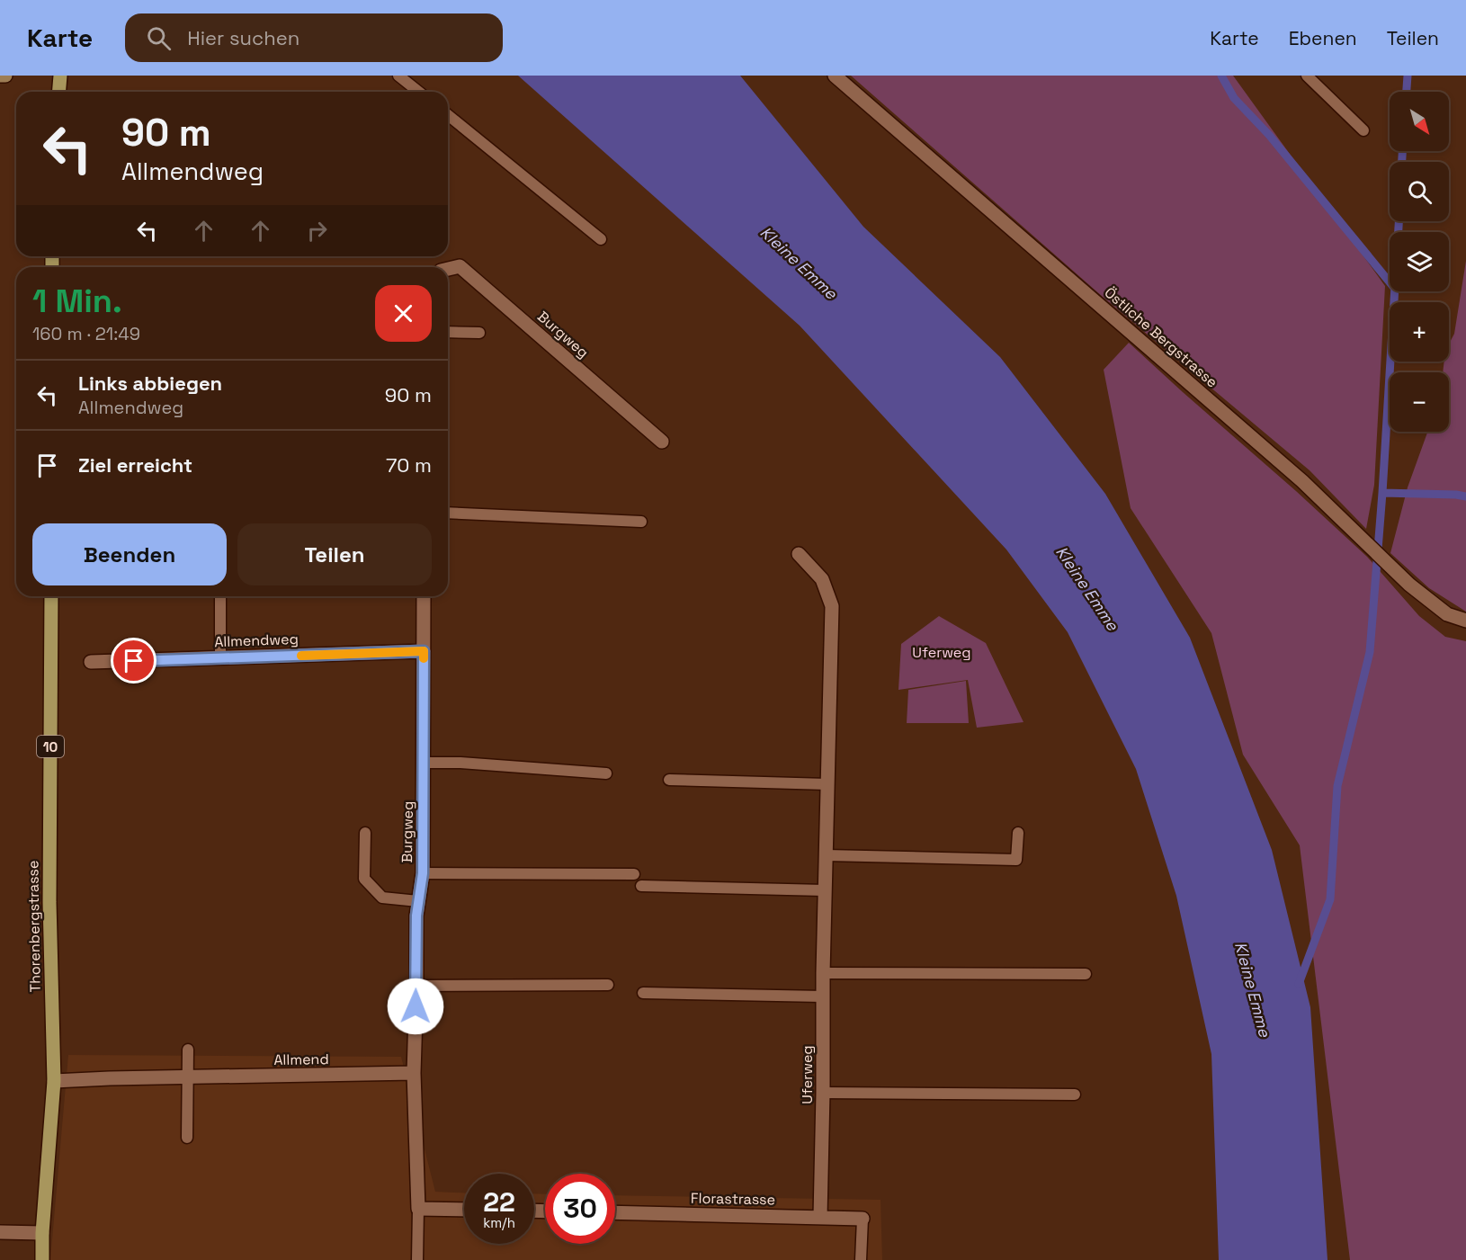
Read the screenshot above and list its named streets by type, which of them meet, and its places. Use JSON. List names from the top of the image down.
{
  "streets": {
    "main road": ["10", "Thorenbergstrasse"],
    "street": [
      "Burgweg",
      "Östliche Bergstrasse",
      "Allmendweg",
      "Allmend",
      "Uferweg",
      "Florastrasse"
    ]
  },
  "crossings": [
    ["Burgweg", "Allmendweg"],
    ["Burgweg", "Allmend"],
    ["Thorenbergstrasse", "Allmend"],
    ["Uferweg", "Florastrasse"]
  ],
  "water": ["Kleine Emme"],
  "parks": ["Uferweg"],
  "north": "bottom right",
  "page": {
    "header": "Karte",
    "search": "Hier suchen",
    "nav": ["Karte", "Ebenen", "Teilen"],
    "map_buttons": ["+", "−"],
    "turn": ["90 m", "Allmendweg"],
    "heading": ["1 Min.", "160 m · 21:49"],
    "list": [
      {
        "name": "Links abbiegen",
        "note": "Allmendweg",
        "value": "90 m"
      },
      {
        "name": "Ziel erreicht",
        "value": "70 m"
      }
    ],
    "buttons": ["Beenden", "Teilen"],
    "speed": "22 km/h",
    "limit": "30"
  }
}
